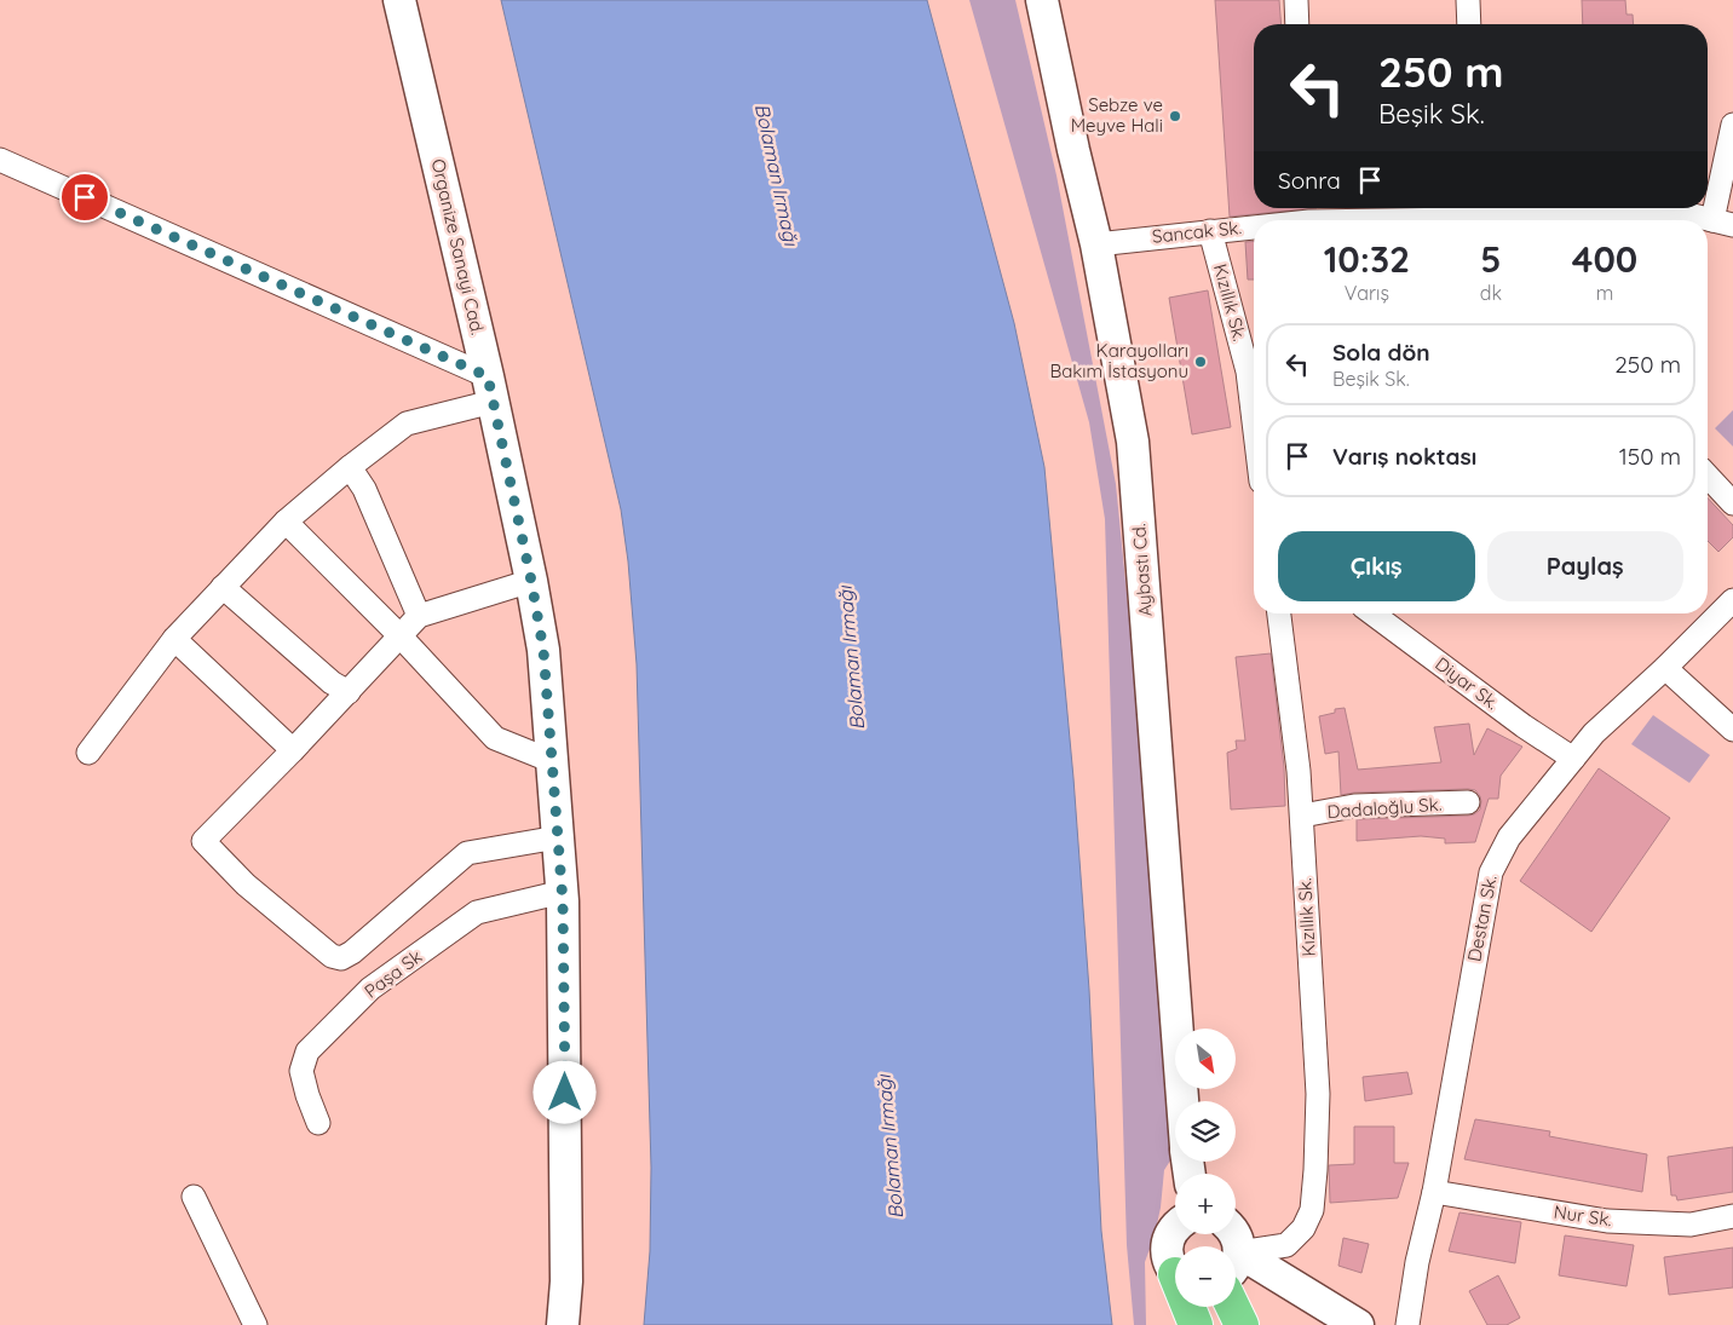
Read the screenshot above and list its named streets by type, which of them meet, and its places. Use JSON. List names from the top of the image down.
{
  "streets": {
    "main road": ["Organize Sanayi Cad.", "Aybastı Cd."],
    "street": [
      "Sancak Sk.",
      "Kızıllık Sk.",
      "Diyar Sk.",
      "Dadaloğlu Sk.",
      "Destan Sk.",
      "Paşa Sk",
      "Nur Sk."
    ]
  },
  "crossings": [
    ["Sancak Sk.", "Kızıllık Sk."],
    ["Sancak Sk.", "Aybastı Cd."],
    ["Organize Sanayi Cad.", "Paşa Sk"],
    ["Kızıllık Sk.", "Dadaloğlu Sk."],
    ["Diyar Sk.", "Destan Sk."],
    ["Destan Sk.", "Nur Sk."]
  ],
  "water": ["Bolaman Irmağı"],
  "places": ["Sebze ve Meyve Hali", "Karayolları Bakım İstasyonu"],
  "north": "bottom right",
  "page": {
    "turn": ["250 m", "Beşik Sk."],
    "then": "Sonra",
    "eta": [
      "10:32",
      "Varış",
      "5",
      "dk",
      "400",
      "m"
    ],
    "list": [
      {
        "name": "Sola dön",
        "note": "Beşik Sk.",
        "value": "250 m"
      },
      {
        "name": "Varış noktası",
        "value": "150 m"
      }
    ],
    "buttons": ["Çıkış", "Paylaş"],
    "map_buttons": ["+", "−"]
  }
}
